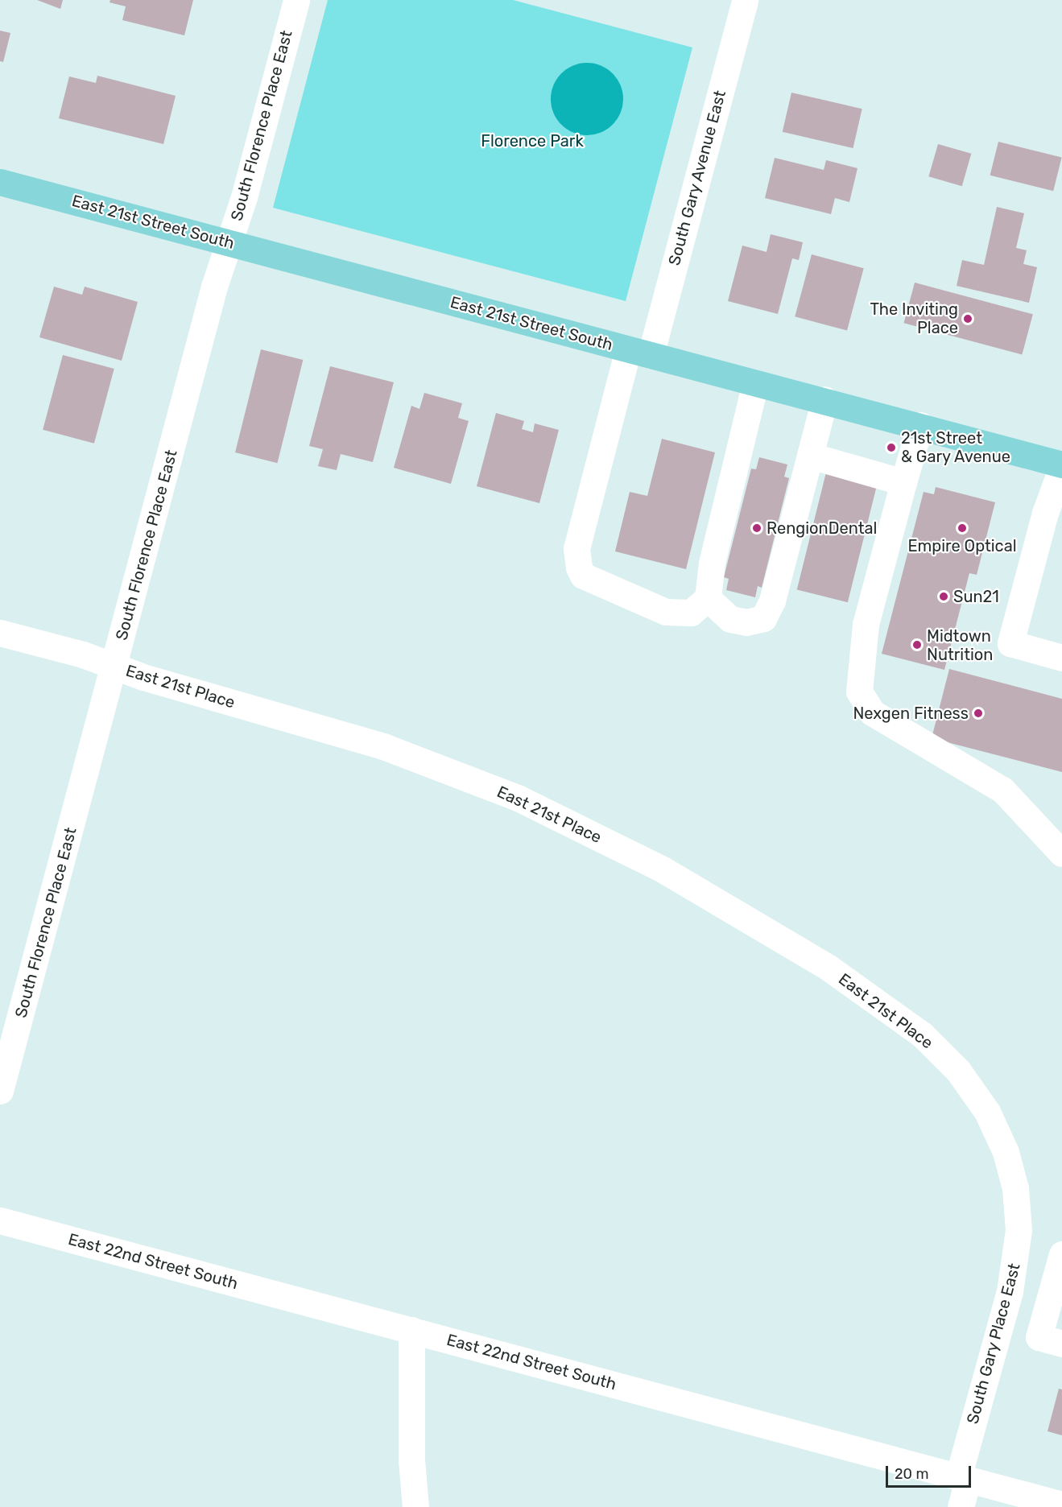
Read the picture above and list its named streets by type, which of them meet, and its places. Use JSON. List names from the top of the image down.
{
  "streets": {
    "main road": ["East 21st Street South"],
    "street": [
      "South Florence Place East",
      "South Gary Avenue East",
      "East 21st Place",
      "East 22nd Street South",
      "South Gary Place East"
    ]
  },
  "crossings": [
    ["South Florence Place East", "East 21st Street South"],
    ["South Florence Place East", "East 21st Place"],
    ["South Gary Avenue East", "East 21st Street South"],
    ["East 21st Place", "South Gary Place East"],
    ["East 22nd Street South", "South Gary Place East"]
  ],
  "parks": ["Florence Park"],
  "places": [
    "The Inviting Place",
    "21st Street & Gary Avenue",
    "RengionDental",
    "Empire Optical",
    "Sun21",
    "Midtown Nutrition",
    "Nexgen Fitness"
  ],
  "scale_bar": "20 m"
}
